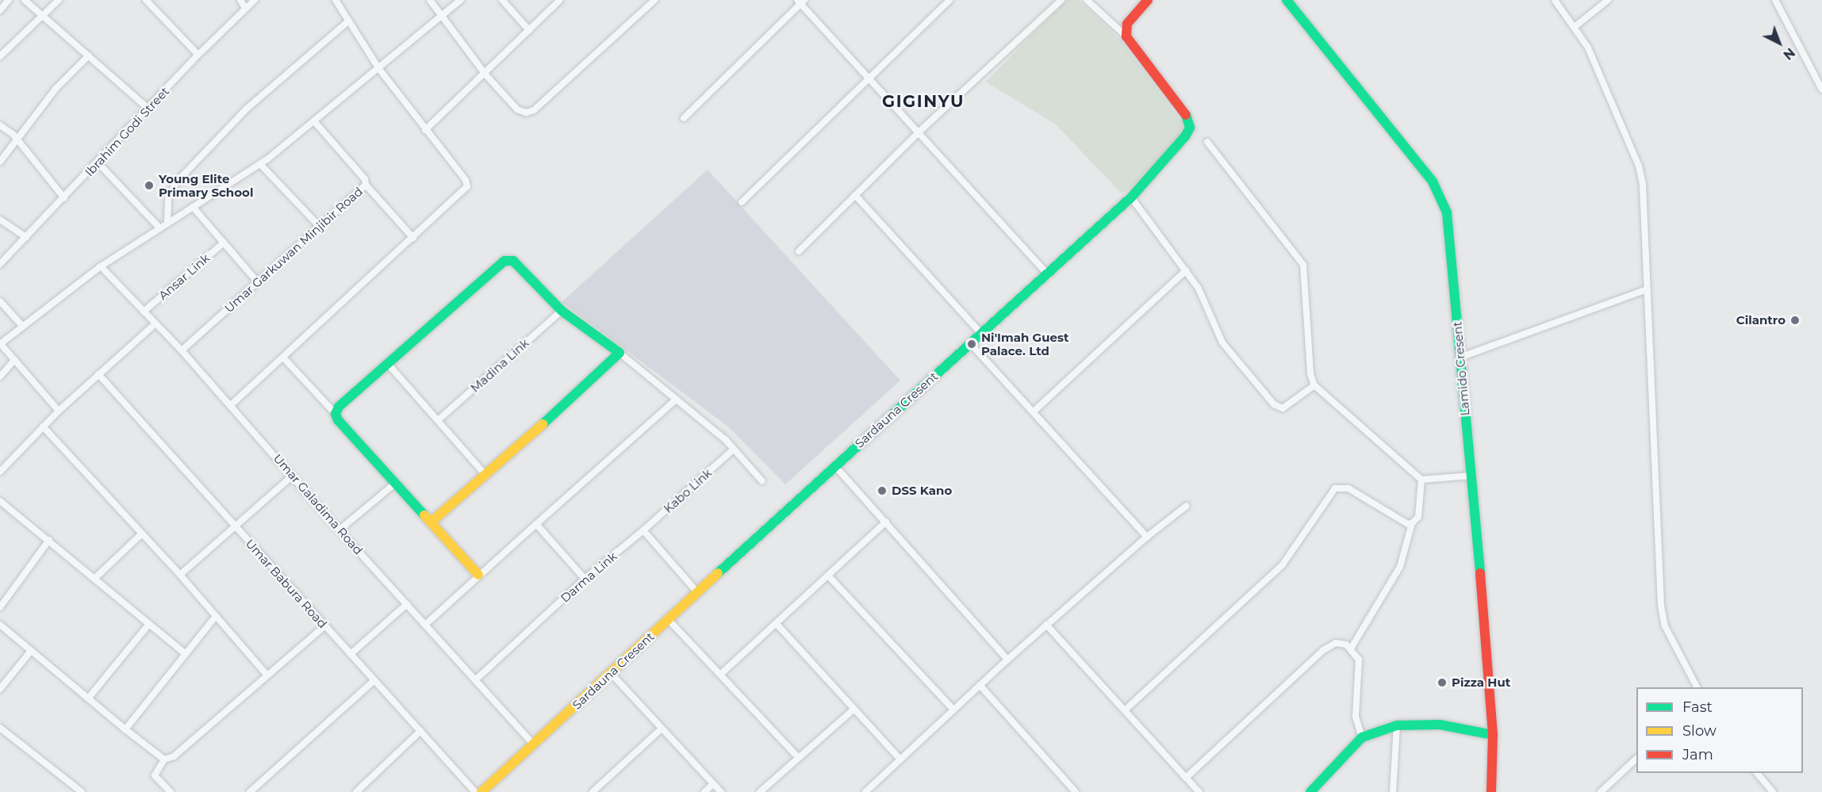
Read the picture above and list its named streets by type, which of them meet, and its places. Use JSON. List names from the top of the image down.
{
  "streets": {
    "street": [
      "Ibrahim Godi Street",
      "Umar Garkuwan Minjibir Road",
      "Ansar Link",
      "Madina Link",
      "Lamido Cresent",
      "Sardauna Cresent",
      "Kabo Link",
      "Umar Galadima Road",
      "Darma Link",
      "Umar Babura Road"
    ]
  },
  "crossings": [
    ["Umar Garkuwan Minjibir Road", "Umar Galadima Road"],
    ["Ansar Link", "Umar Galadima Road"],
    ["Sardauna Cresent", "Umar Galadima Road"],
    ["Kabo Link", "Darma Link"],
    ["Umar Galadima Road", "Darma Link"]
  ],
  "districts": ["GIGINYU"],
  "places": [
    "Young Elite Primary School",
    "Cilantro",
    "Ni'Imah Guest Palace. Ltd",
    "DSS Kano",
    "Pizza Hut"
  ],
  "legend": ["Fast", "Slow", "Jam"],
  "north": "bottom right"
}
